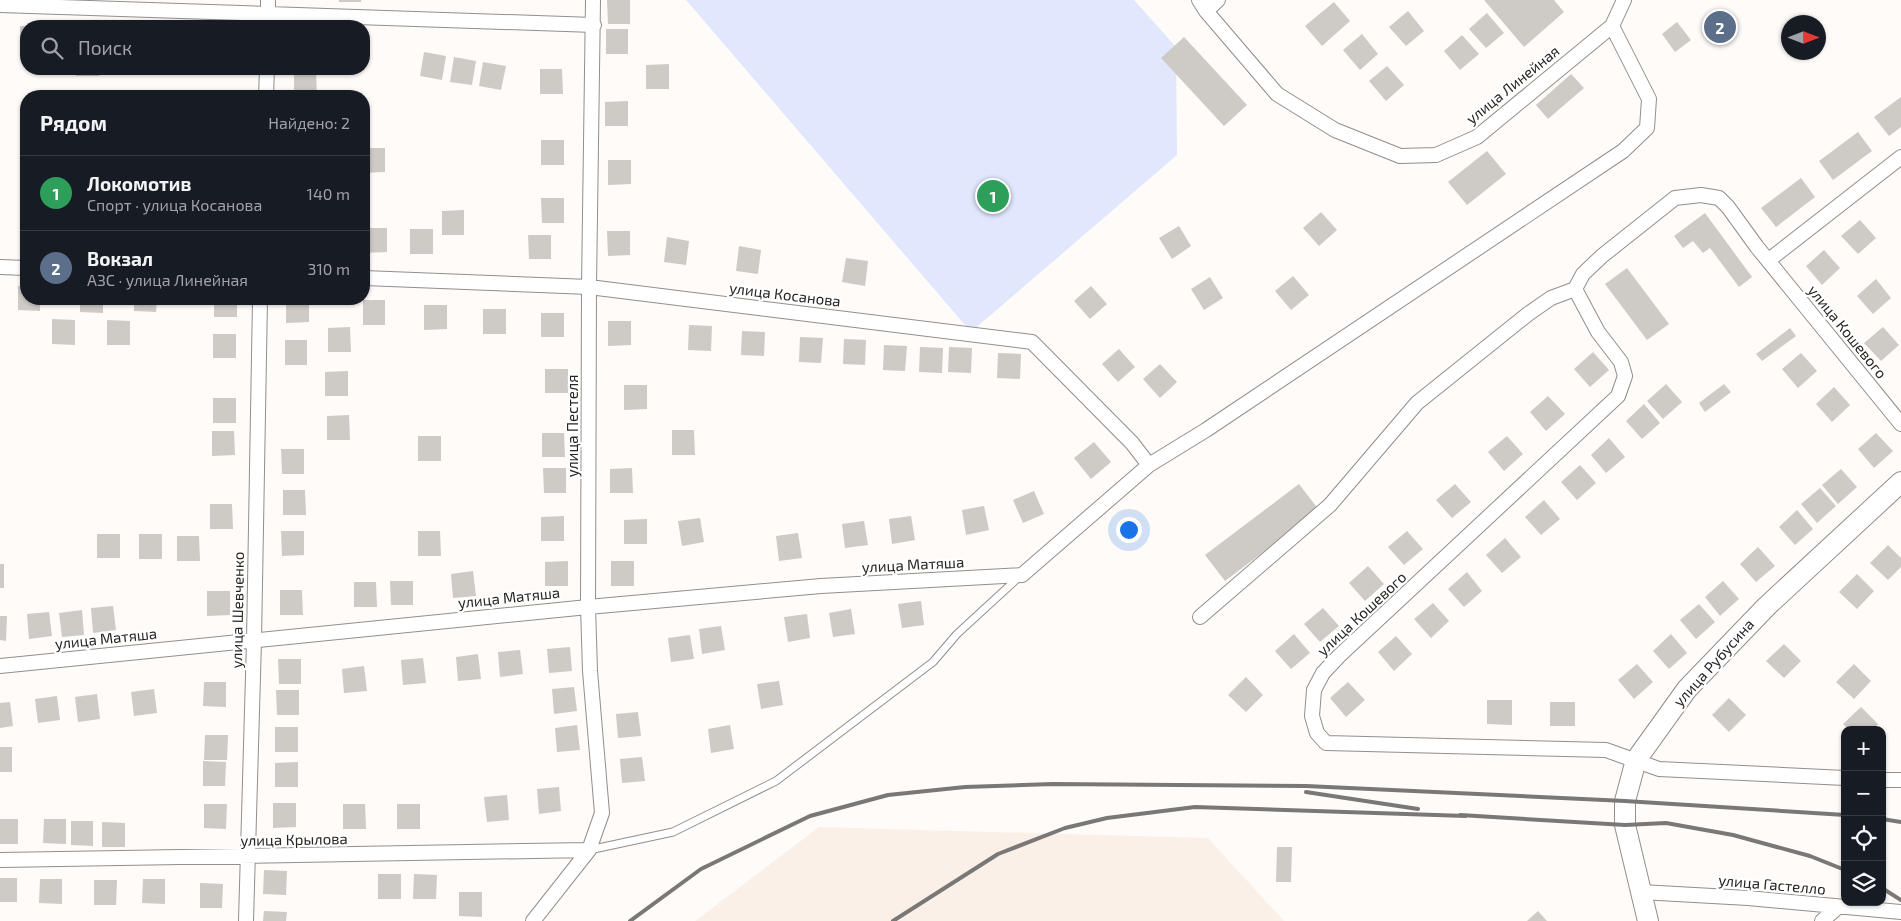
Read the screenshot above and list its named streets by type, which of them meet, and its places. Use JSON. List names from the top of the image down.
{
  "streets": {
    "street": [
      "улица Линейная",
      "улица Косанова",
      "улица Кошевого",
      "улица Пестеля",
      "улица Матяша",
      "улица Шевченко",
      "улица Рубусина",
      "улица Крылова",
      "улица Гастелло"
    ]
  },
  "crossings": [
    ["улица Косанова", "улица Пестеля"],
    ["улица Кошевого", "улица Рубусина"],
    ["улица Пестеля", "улица Матяша"],
    ["улица Пестеля", "улица Крылова"],
    ["улица Матяша", "улица Шевченко"],
    ["улица Шевченко", "улица Крылова"],
    ["улица Рубусина", "улица Гастелло"]
  ],
  "north": "right",
  "page": {
    "pins": ["2", "1"],
    "search": "Поиск",
    "heading": ["Рядом", "Найдено: 2"],
    "list": [
      {
        "mark": "1",
        "name": "Локомотив",
        "note": "Спорт · улица Косанова",
        "value": "140 m"
      },
      {
        "mark": "2",
        "name": "Вокзал",
        "note": "АЗС · улица Линейная",
        "value": "310 m"
      }
    ],
    "map_buttons": ["+", "−"]
  }
}
